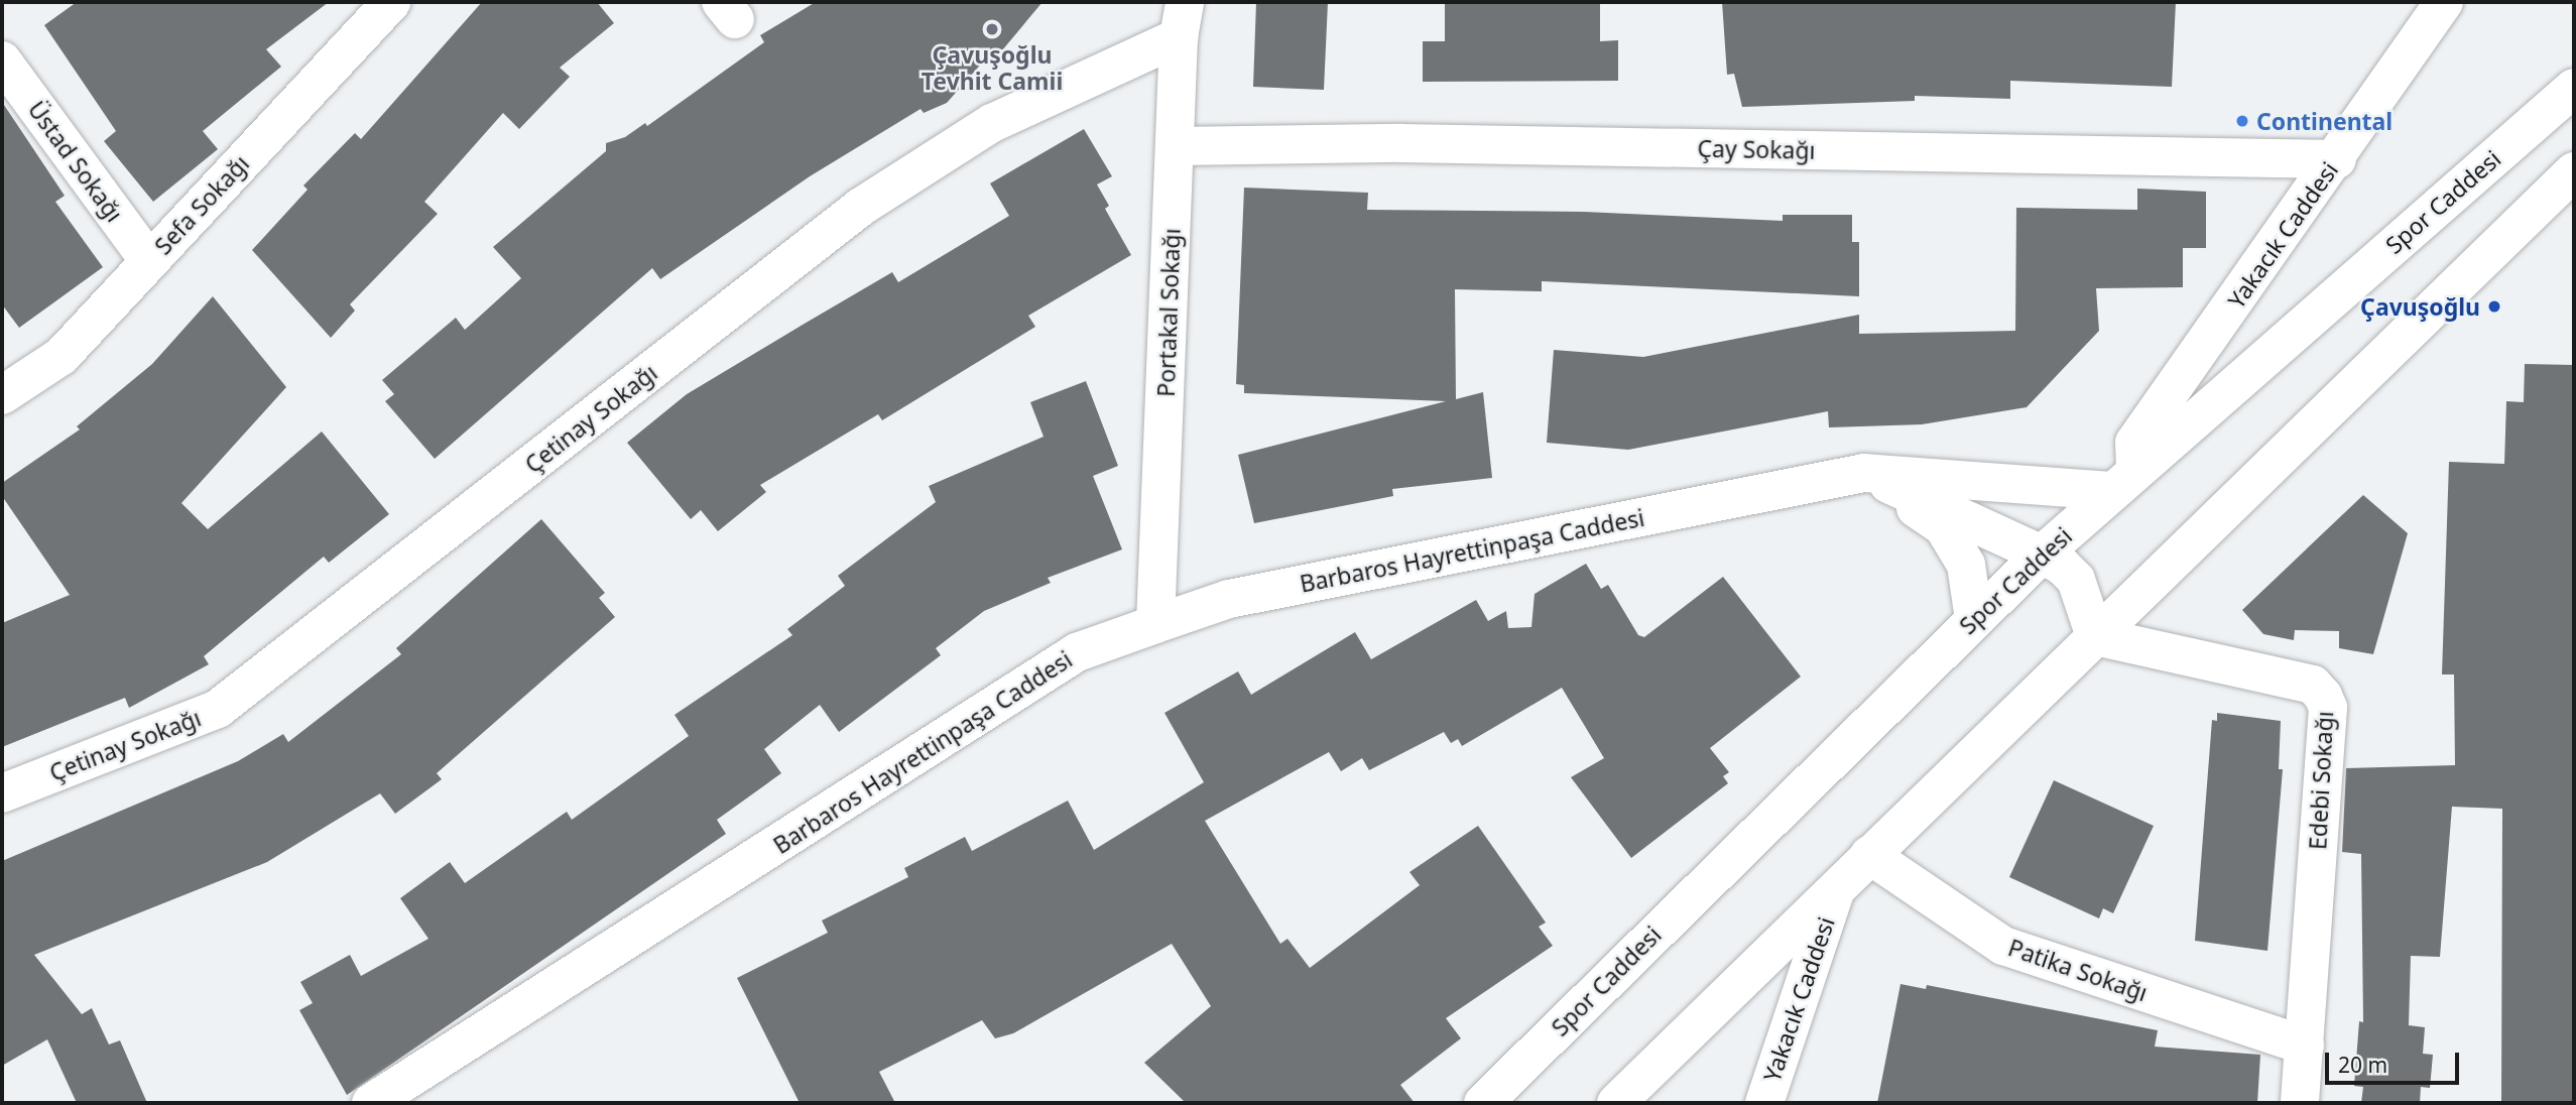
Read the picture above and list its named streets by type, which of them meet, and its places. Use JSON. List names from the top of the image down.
{
  "streets": {
    "street": [
      "Çay Sokağı",
      "Üstad Sokağı",
      "Spor Caddesi",
      "Sefa Sokağı",
      "Yakacık Caddesi",
      "Portakal Sokağı",
      "Çetinay Sokağı",
      "Barbaros Hayrettinpaşa Caddesi",
      "Edebi Sokağı",
      "Patika Sokağı"
    ]
  },
  "crossings": [
    ["Çay Sokağı", "Yakacık Caddesi"],
    ["Çay Sokağı", "Portakal Sokağı"],
    ["Üstad Sokağı", "Sefa Sokağı"],
    ["Spor Caddesi", "Yakacık Caddesi"],
    ["Spor Caddesi", "Barbaros Hayrettinpaşa Caddesi"],
    ["Yakacık Caddesi", "Barbaros Hayrettinpaşa Caddesi"],
    ["Portakal Sokağı", "Çetinay Sokağı"],
    ["Portakal Sokağı", "Barbaros Hayrettinpaşa Caddesi"],
    ["Edebi Sokağı", "Patika Sokağı"]
  ],
  "places": ["Çavuşoğlu Tevhit Camii", "Continental", "Çavuşoğlu"],
  "scale_bar": "20 m"
}
